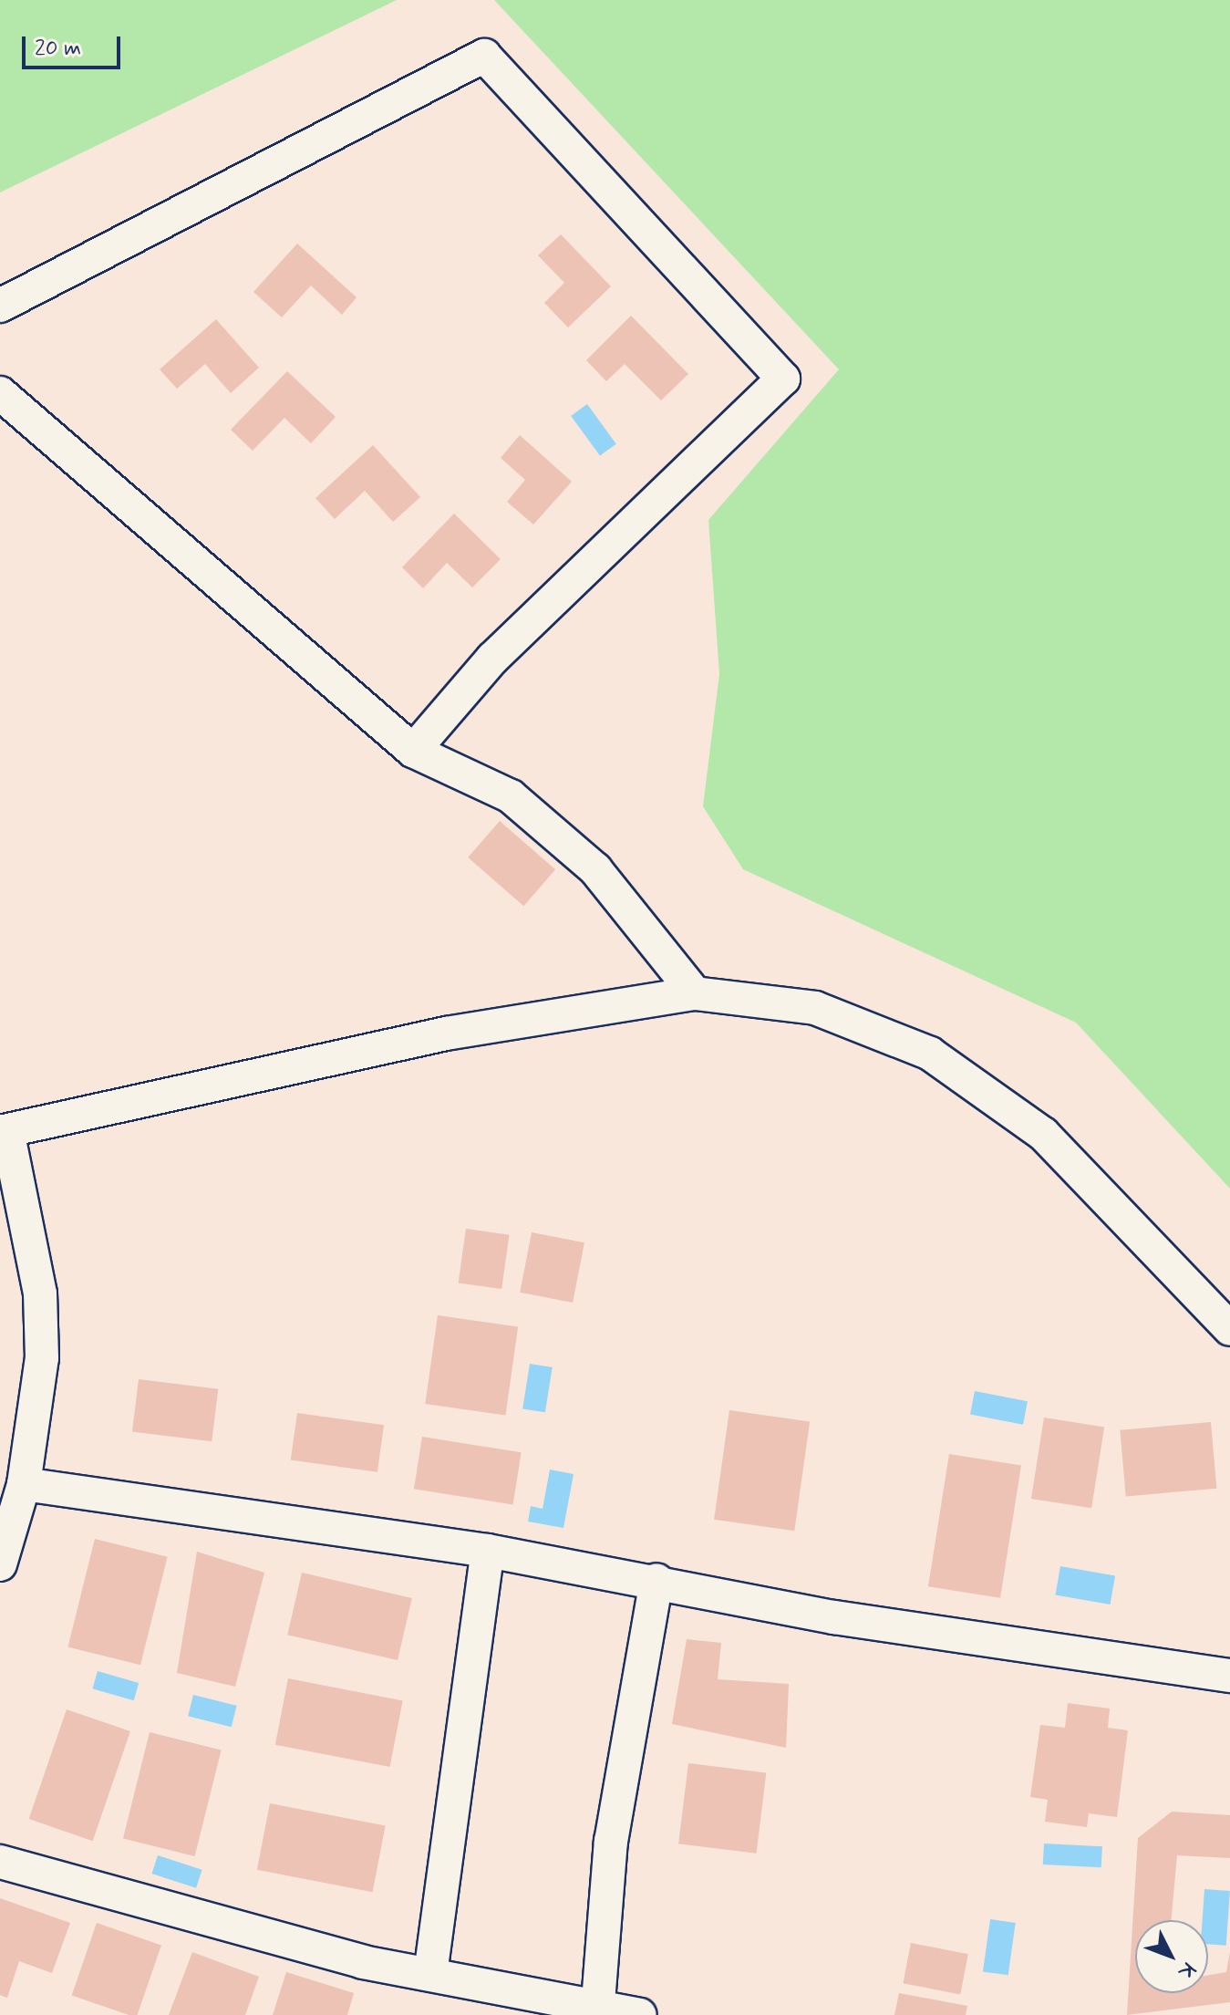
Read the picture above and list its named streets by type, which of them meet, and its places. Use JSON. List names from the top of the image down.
{
  "scale_bar": "20 m",
  "north": "bottom right"
}
